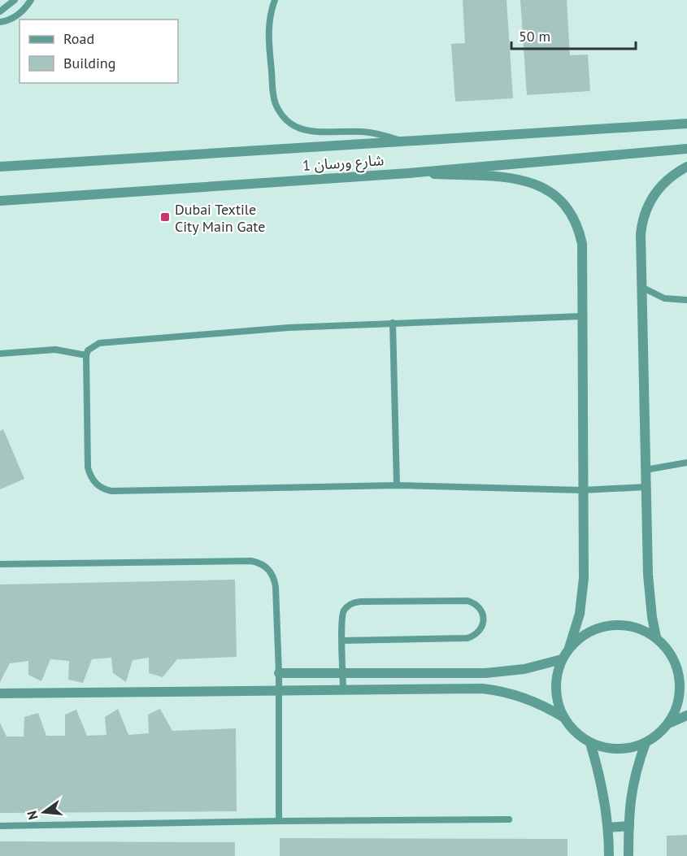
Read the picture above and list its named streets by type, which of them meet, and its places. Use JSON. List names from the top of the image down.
{
  "streets": {
    "street": ["شارع ورسان 1"]
  },
  "places": {
    "transit": ["Dubai Textile City Main Gate"]
  },
  "legend": ["Road", "Building"],
  "scale_bar": "50 m",
  "north": "left"
}
